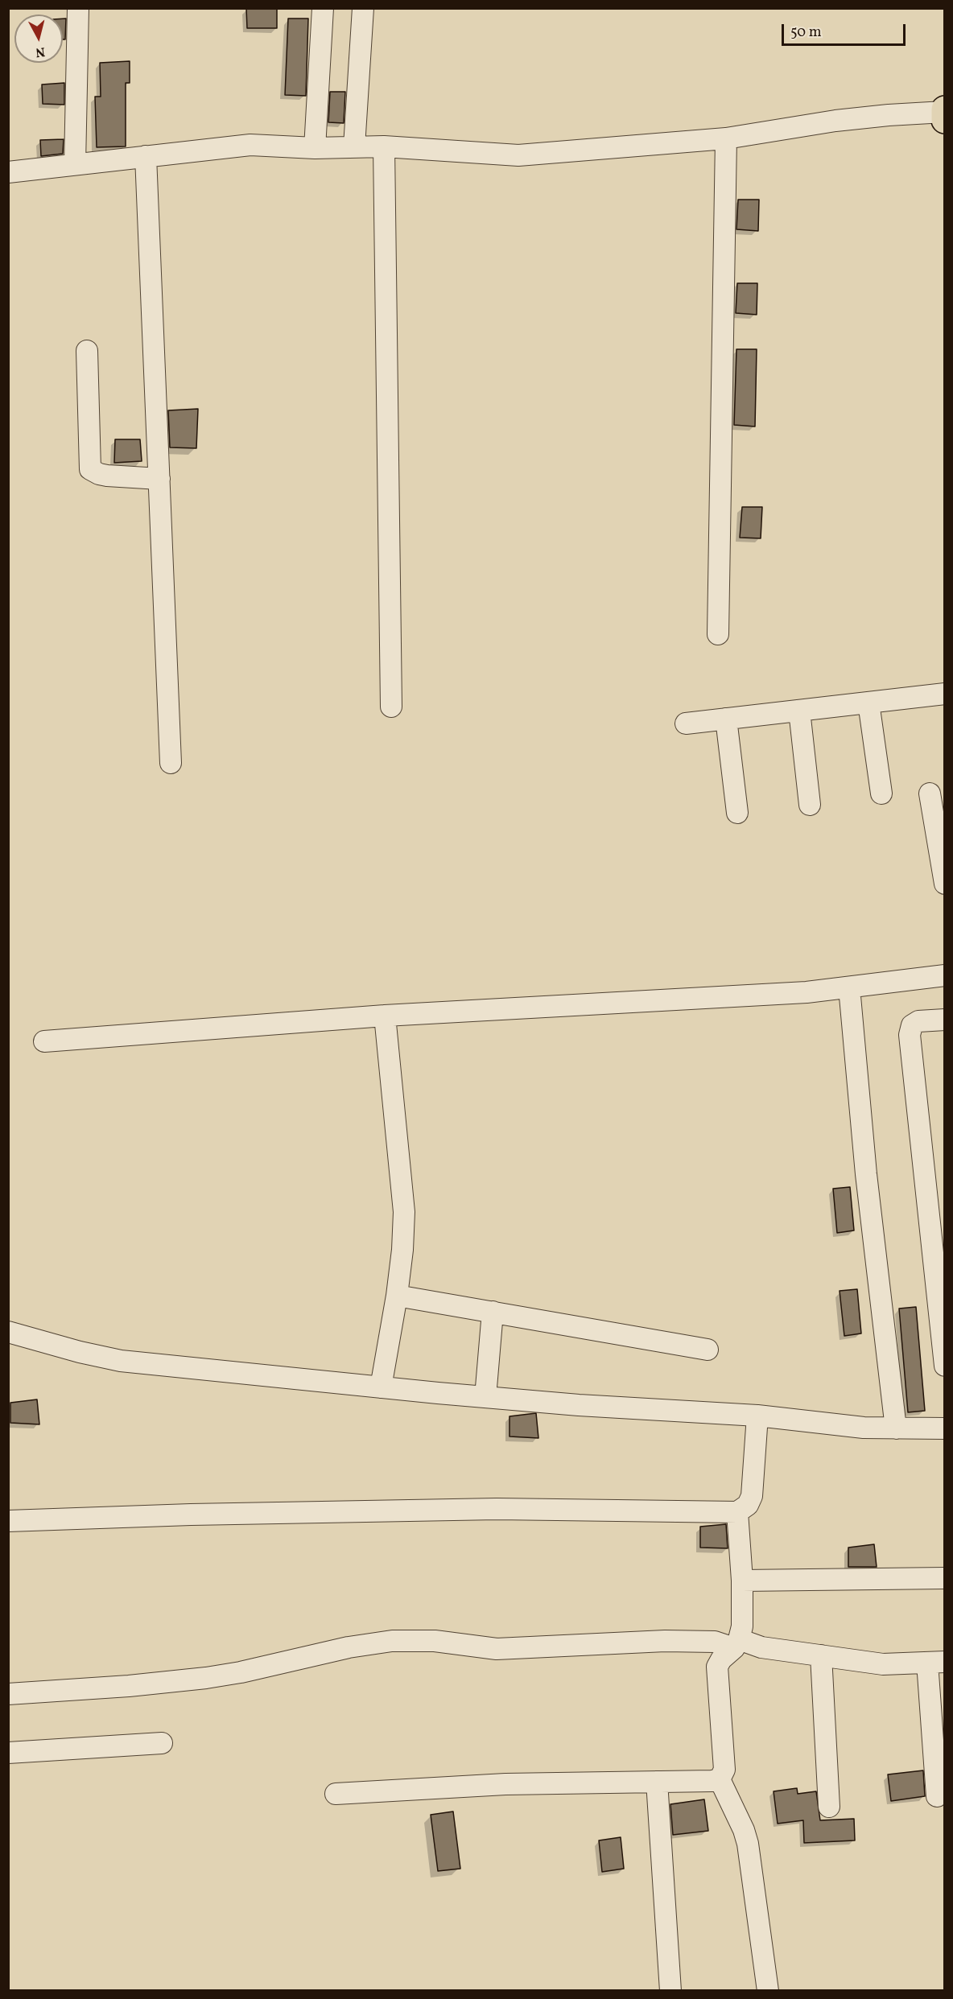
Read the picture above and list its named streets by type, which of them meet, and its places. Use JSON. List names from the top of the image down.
{
  "scale_bar": "50 m",
  "north": "bottom"
}
